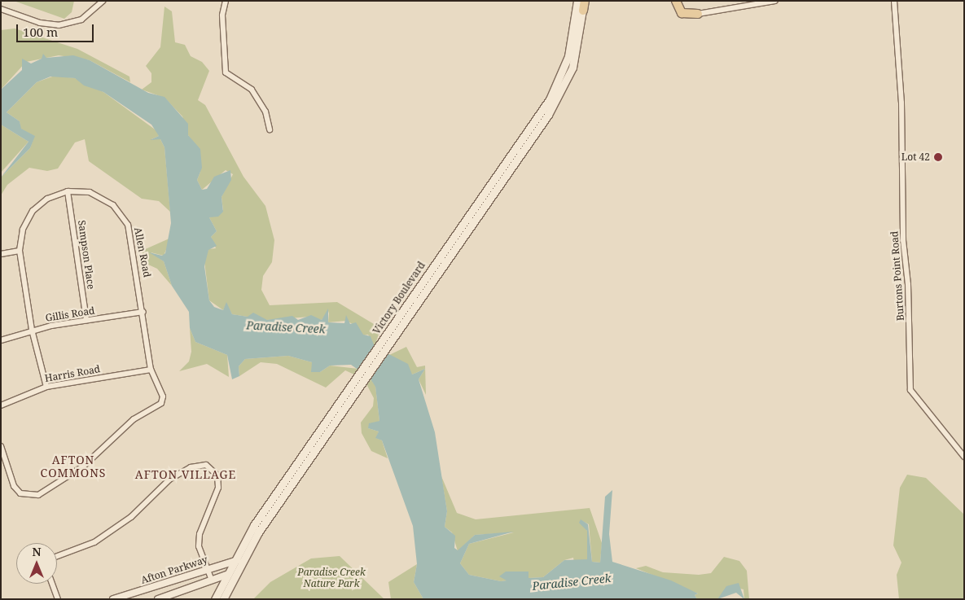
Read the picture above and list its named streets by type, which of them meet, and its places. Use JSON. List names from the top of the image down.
{
  "streets": {
    "main road": ["Victory Boulevard"],
    "street": [
      "Allen Road",
      "Sampson Place",
      "Burtons Point Road",
      "Gillis Road",
      "Harris Road",
      "Afton Parkway"
    ]
  },
  "crossings": [
    ["Allen Road", "Sampson Place"],
    ["Allen Road", "Gillis Road"],
    ["Allen Road", "Harris Road"],
    ["Sampson Place", "Gillis Road"],
    ["Victory Boulevard", "Afton Parkway"]
  ],
  "districts": ["AFTON COMMONS", "AFTON VILLAGE"],
  "water": ["Paradise Creek"],
  "parks": ["Paradise Creek Nature Park"],
  "places": ["Lot 42"],
  "scale_bar": "100 m",
  "north": "top"
}
